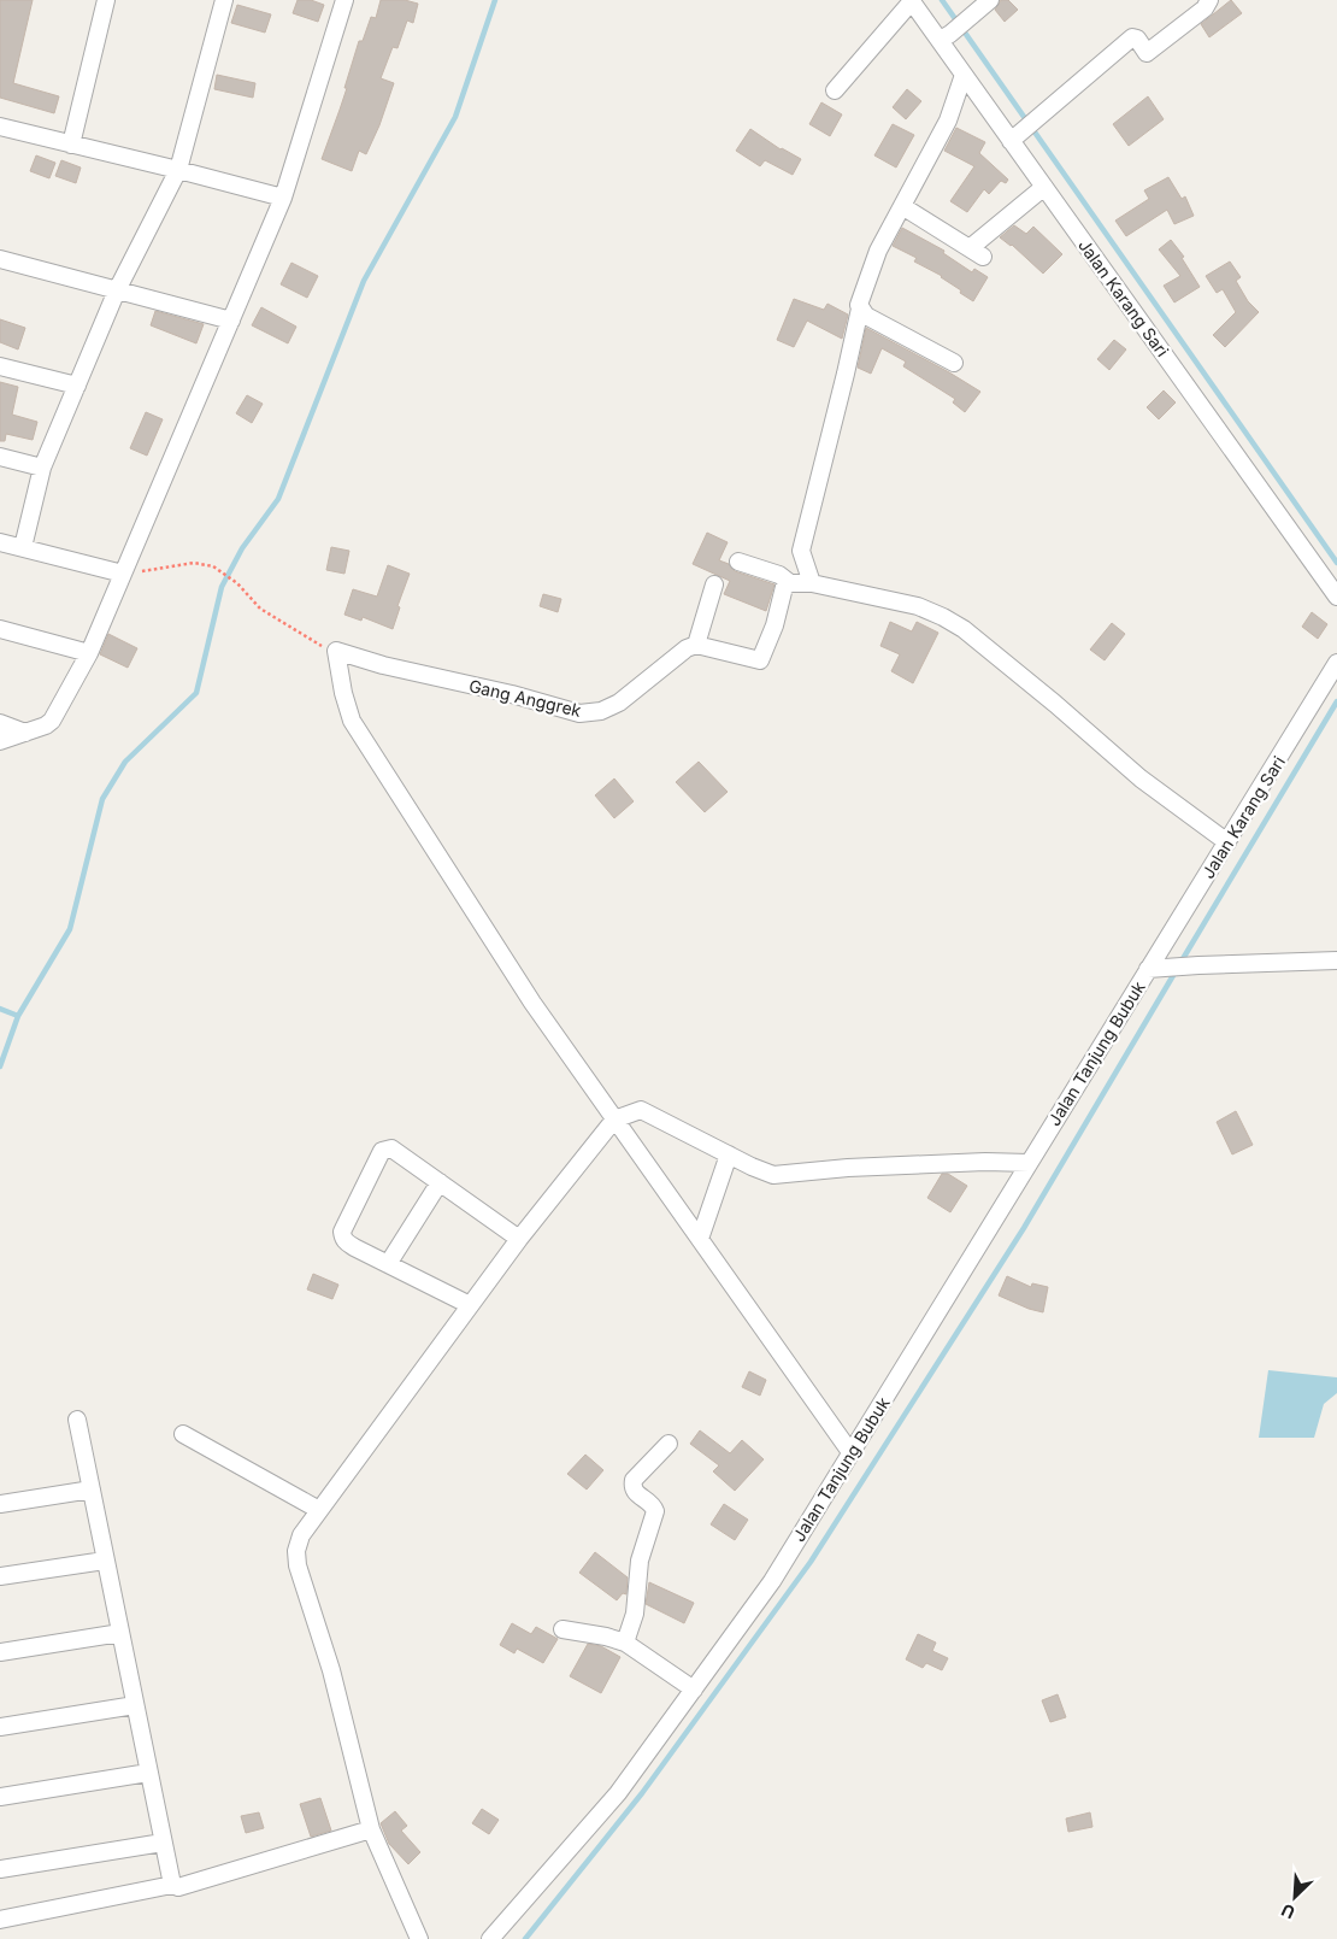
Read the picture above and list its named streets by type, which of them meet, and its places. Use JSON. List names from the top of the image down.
{
  "streets": {
    "street": ["Jalan Karang Sari", "Gang Anggrek", "Jalan Tanjung Bubuk"]
  },
  "crossings": [
    ["Jalan Karang Sari", "Jalan Tanjung Bubuk"]
  ],
  "north": "bottom left"
}
